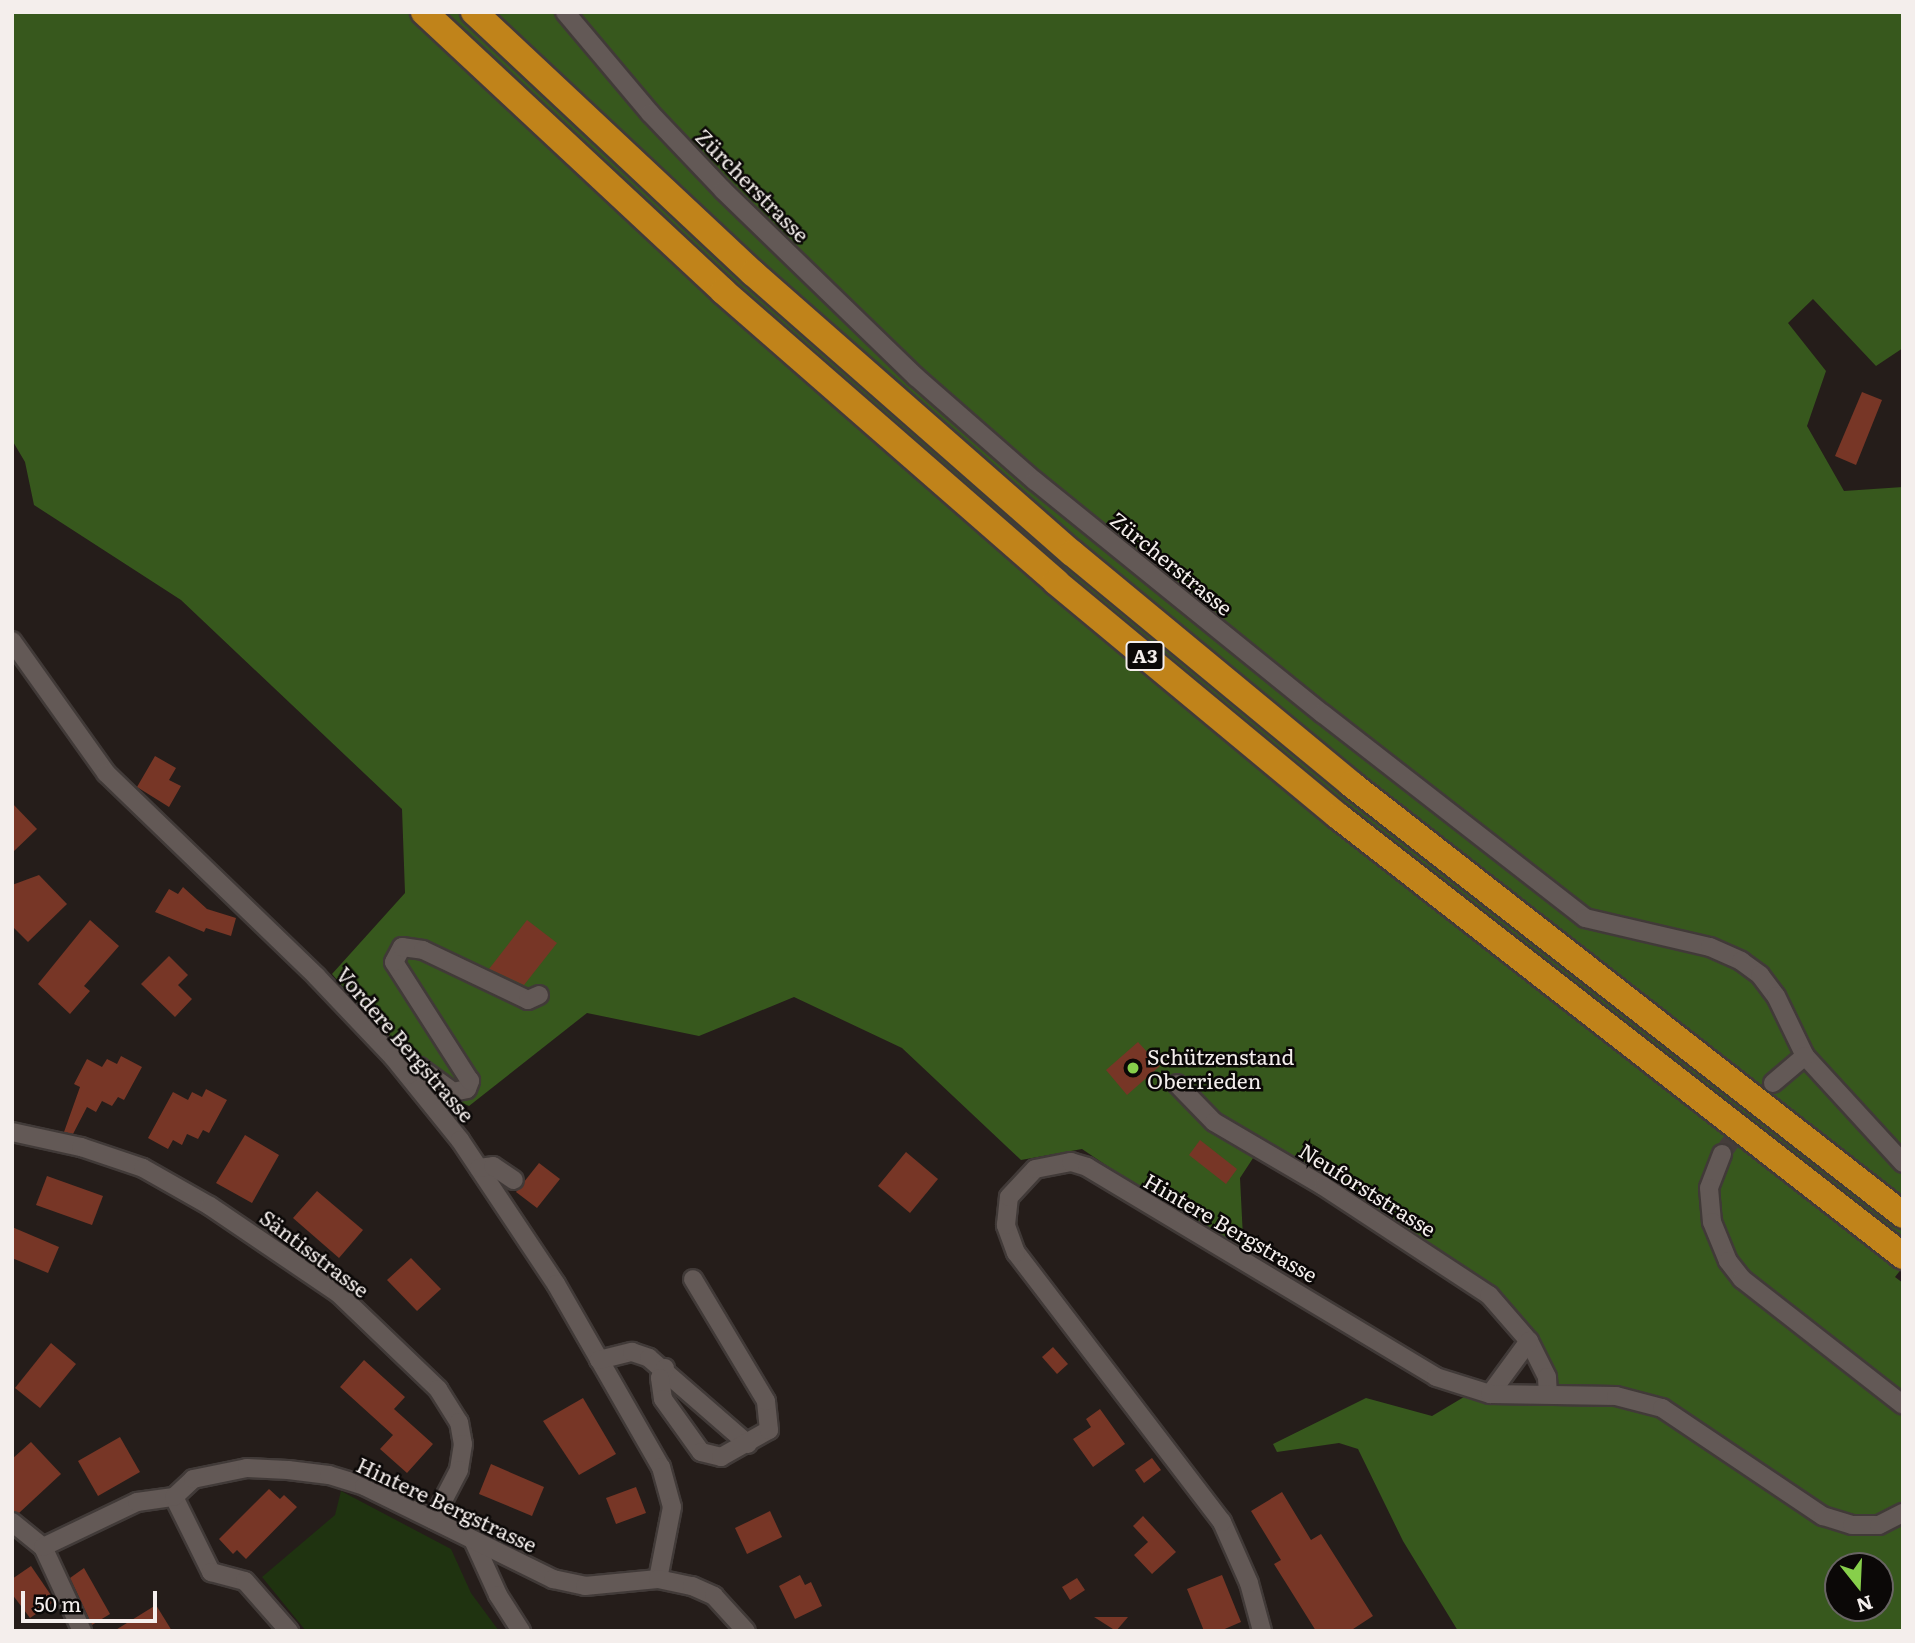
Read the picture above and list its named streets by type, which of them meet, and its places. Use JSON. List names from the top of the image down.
{
  "streets": {
    "highway": ["A3"],
    "street": [
      "Zürcherstrasse",
      "Vordere Bergstrasse",
      "Neuforststrasse",
      "Hintere Bergstrasse",
      "Säntisstrasse"
    ]
  },
  "crossings": [
    ["Vordere Bergstrasse", "Hintere Bergstrasse"],
    ["Neuforststrasse", "Hintere Bergstrasse"],
    ["Hintere Bergstrasse", "Säntisstrasse"]
  ],
  "places": ["Schützenstand Oberrieden"],
  "scale_bar": "50 m",
  "north": "bottom"
}
